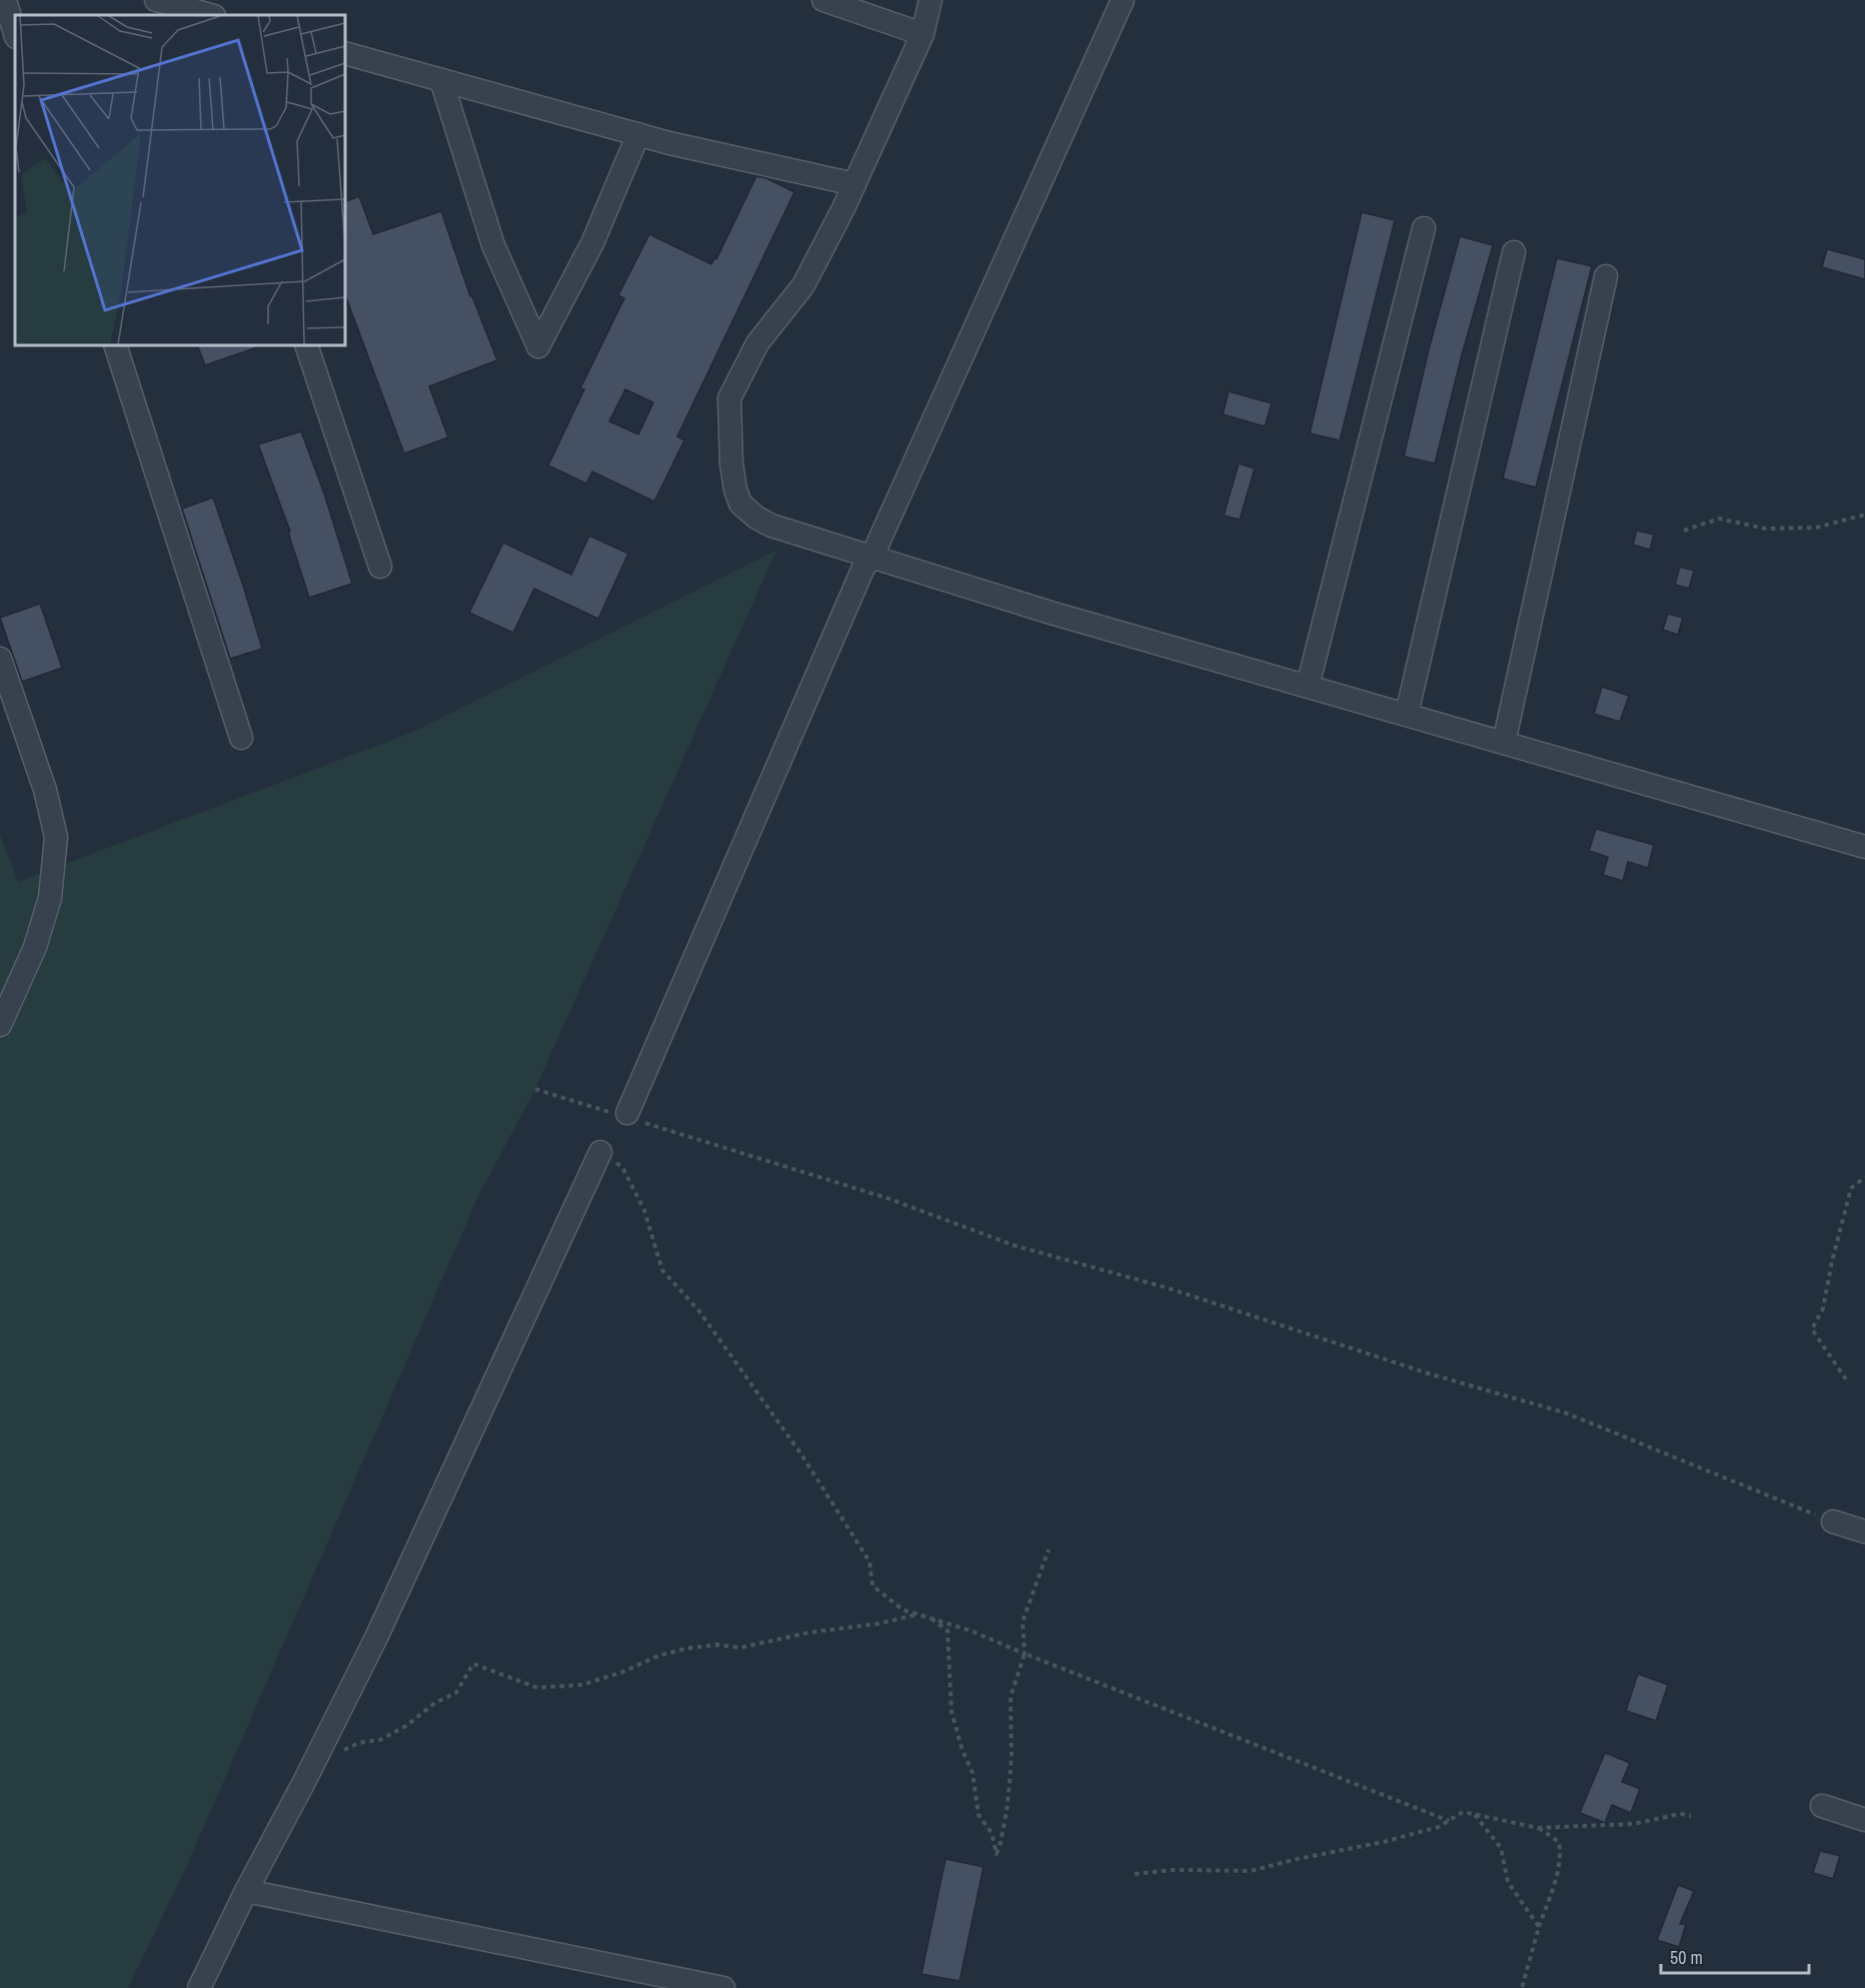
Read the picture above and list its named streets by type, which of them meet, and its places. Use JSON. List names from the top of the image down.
{
  "scale_bar": "50 m"
}
